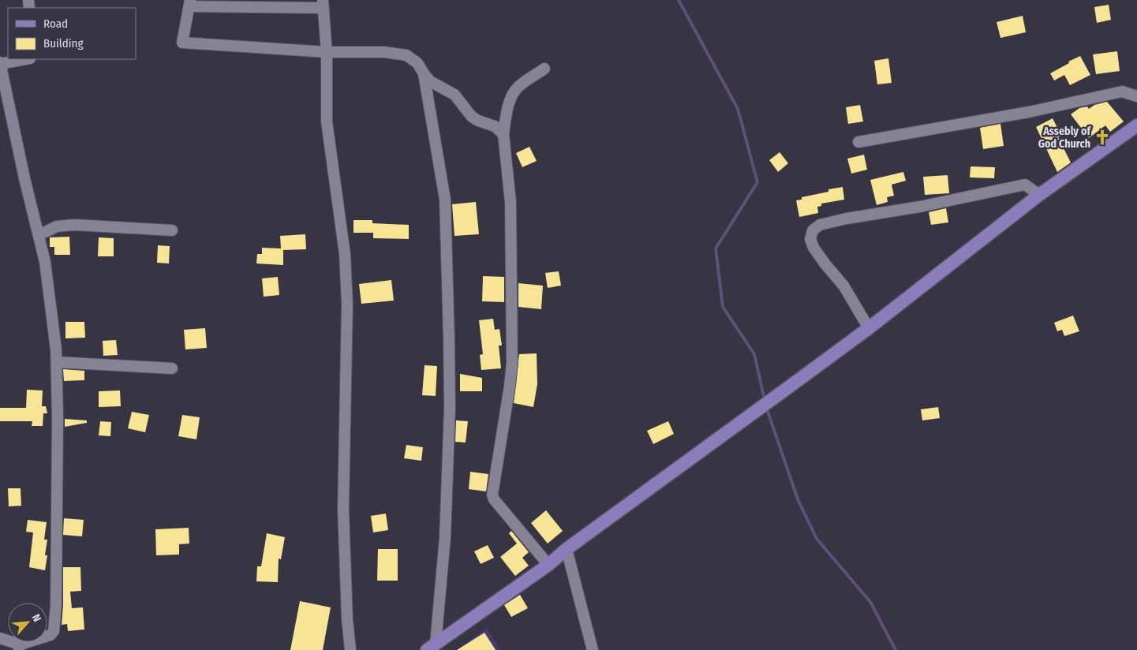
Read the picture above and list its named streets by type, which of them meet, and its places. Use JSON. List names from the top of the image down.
{
  "places": {
    "church": ["Assebly of God Church"]
  },
  "legend": ["Road", "Building"],
  "north": "top right"
}
